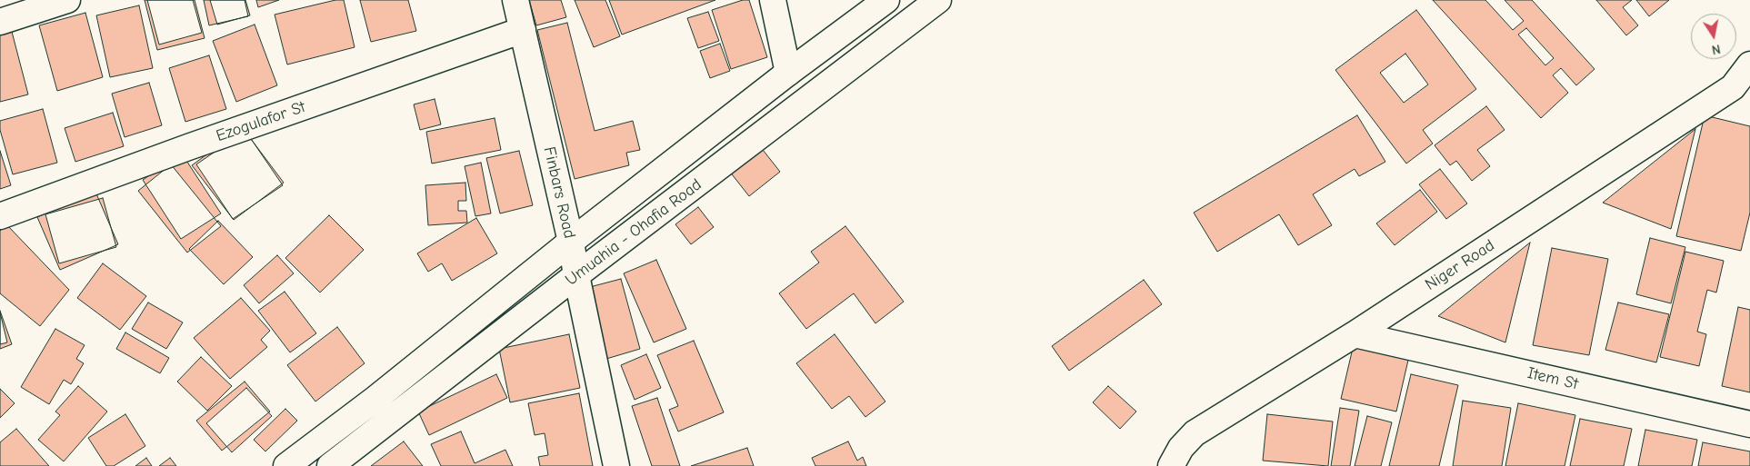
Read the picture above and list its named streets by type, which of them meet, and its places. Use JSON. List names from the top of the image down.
{
  "streets": {
    "street": [
      "Ezogulafor St",
      "Finbars Road",
      "Umuahia - Ohafia Road",
      "Niger Road",
      "Item St"
    ]
  },
  "crossings": [
    ["Ezogulafor St", "Finbars Road"],
    ["Finbars Road", "Umuahia - Ohafia Road"],
    ["Niger Road", "Item St"]
  ],
  "north": "bottom"
}
